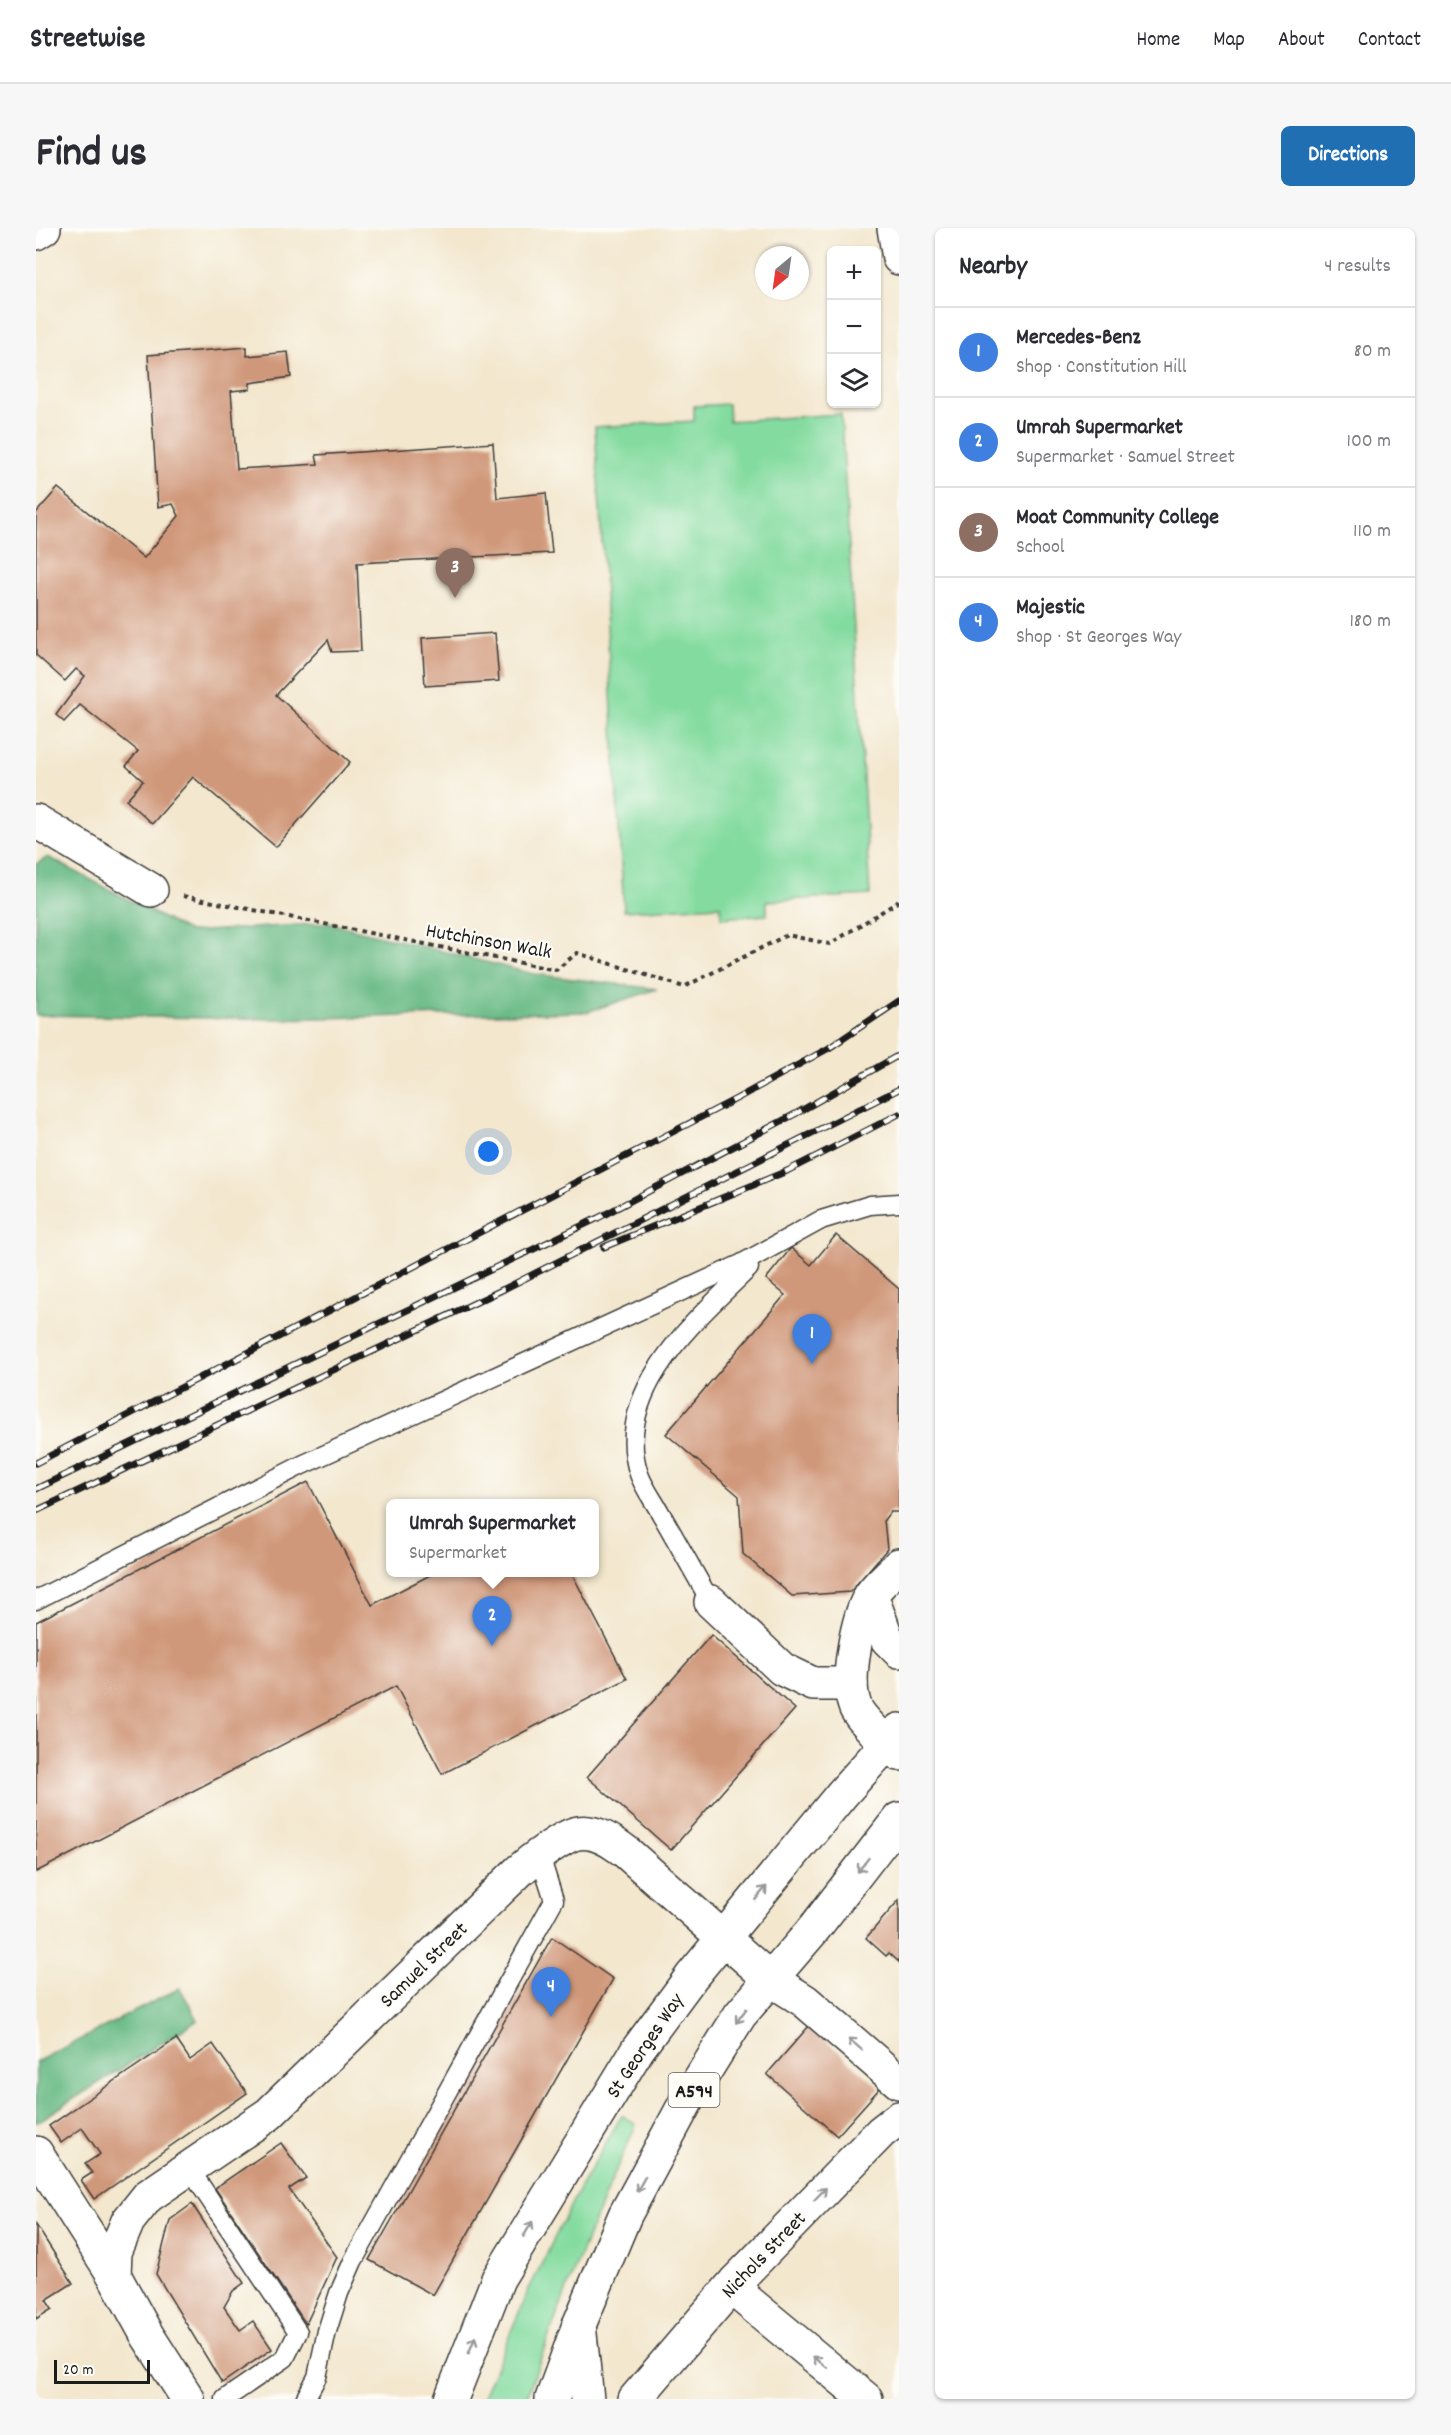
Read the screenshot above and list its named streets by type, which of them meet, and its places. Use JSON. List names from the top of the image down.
{
  "streets": {
    "street": [
      "Samuel Street",
      "St Georges Way",
      "A594",
      "Nichols Street"
    ],
    "path": ["Hutchinson Walk"]
  },
  "crossings": [
    ["Samuel Street", "St Georges Way"],
    ["Samuel Street", "A594"]
  ],
  "scale_bar": "20 m",
  "north": "bottom left",
  "page": {
    "header": "Streetwise",
    "nav": [
      "Home",
      "Map",
      "About",
      "Contact"
    ],
    "title": "Find us",
    "buttons": "Directions",
    "heading": ["Nearby", "4 results"],
    "map_buttons": ["+", "−"],
    "list": [
      {
        "mark": "1",
        "name": "Mercedes-Benz",
        "note": "Shop · Constitution Hill",
        "value": "80 m"
      },
      {
        "mark": "2",
        "name": "Umrah Supermarket",
        "note": "Supermarket · Samuel Street",
        "value": "100 m"
      },
      {
        "mark": "3",
        "name": "Moat Community College",
        "note": "School",
        "value": "110 m"
      },
      {
        "mark": "4",
        "name": "Majestic",
        "note": "Shop · St Georges Way",
        "value": "180 m"
      }
    ],
    "pins": [
      "3",
      "1",
      "2",
      "4"
    ],
    "popup": ["Umrah Supermarket", "Supermarket"],
    "scale": "20 m"
  }
}
